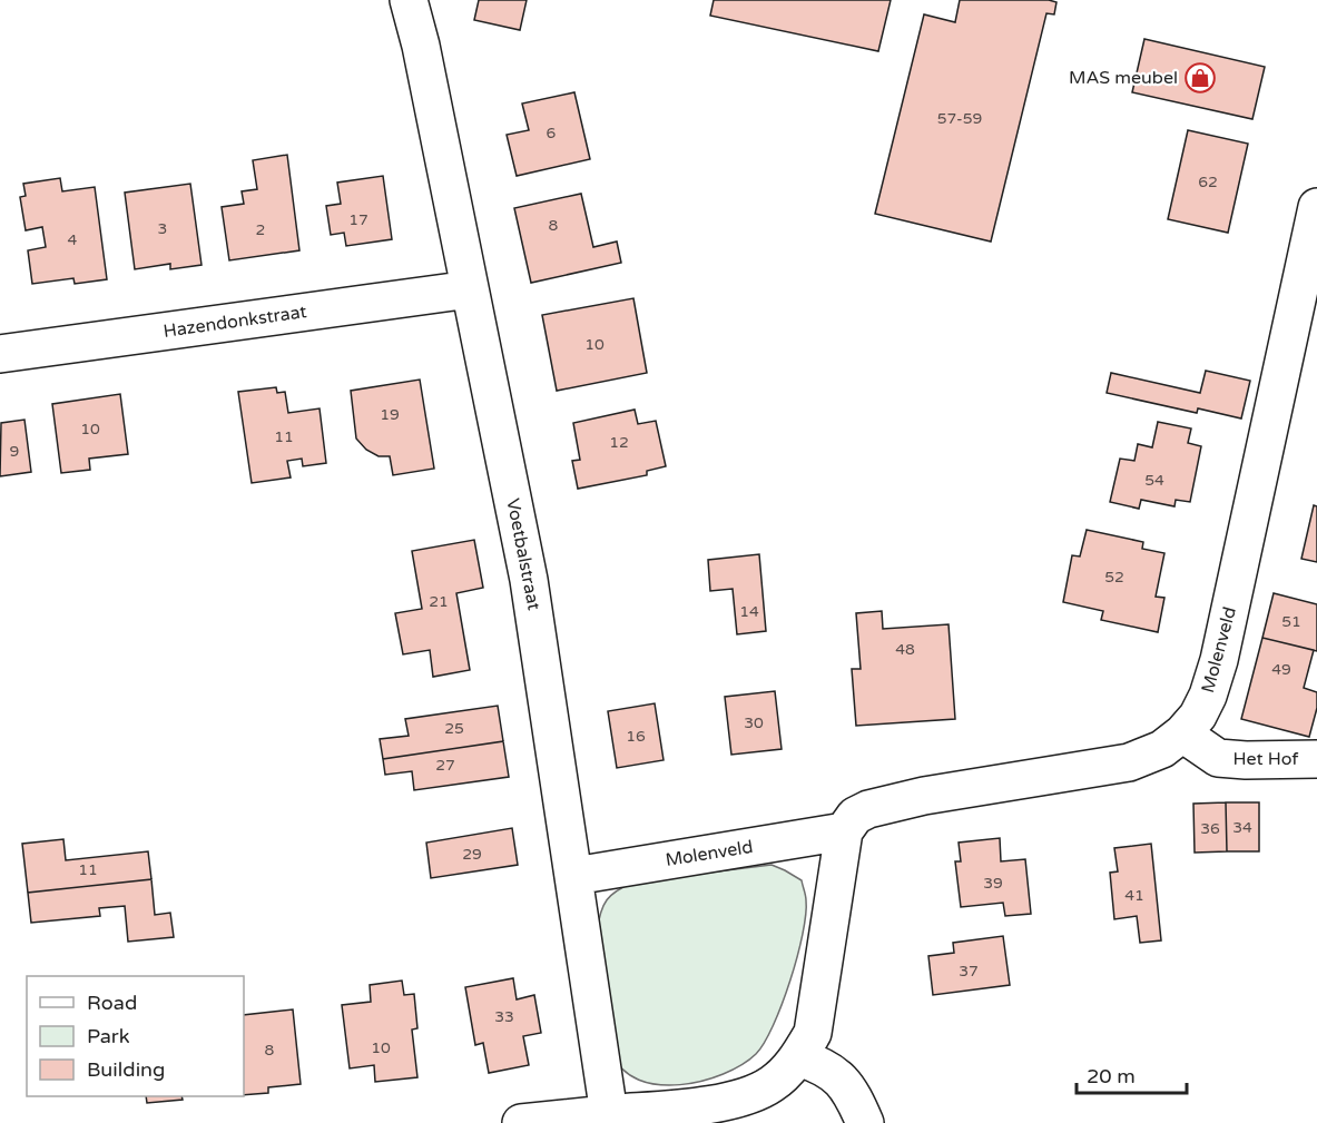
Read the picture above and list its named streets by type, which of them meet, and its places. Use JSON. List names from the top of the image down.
{
  "streets": {
    "street": [
      "Hazendonkstraat",
      "Voetbalstraat",
      "Molenveld",
      "Het Hof"
    ]
  },
  "crossings": [
    ["Hazendonkstraat", "Voetbalstraat"],
    ["Voetbalstraat", "Molenveld"],
    ["Molenveld", "Het Hof"]
  ],
  "places": {
    "shop": ["MAS meubel"]
  },
  "house_numbers": [
    "57-59",
    "6",
    "62",
    "17",
    "8",
    "3",
    "2",
    "4",
    "10",
    "19",
    "10",
    "11",
    "12",
    "9",
    "54",
    "52",
    "21",
    "14",
    "51",
    "48",
    "49",
    "30",
    "25",
    "16",
    "27",
    "34",
    "36",
    "29",
    "11",
    "39",
    "41",
    "37",
    "33",
    "10",
    "8"
  ],
  "legend": ["Road", "Park", "Building"],
  "scale_bar": "20 m"
}
